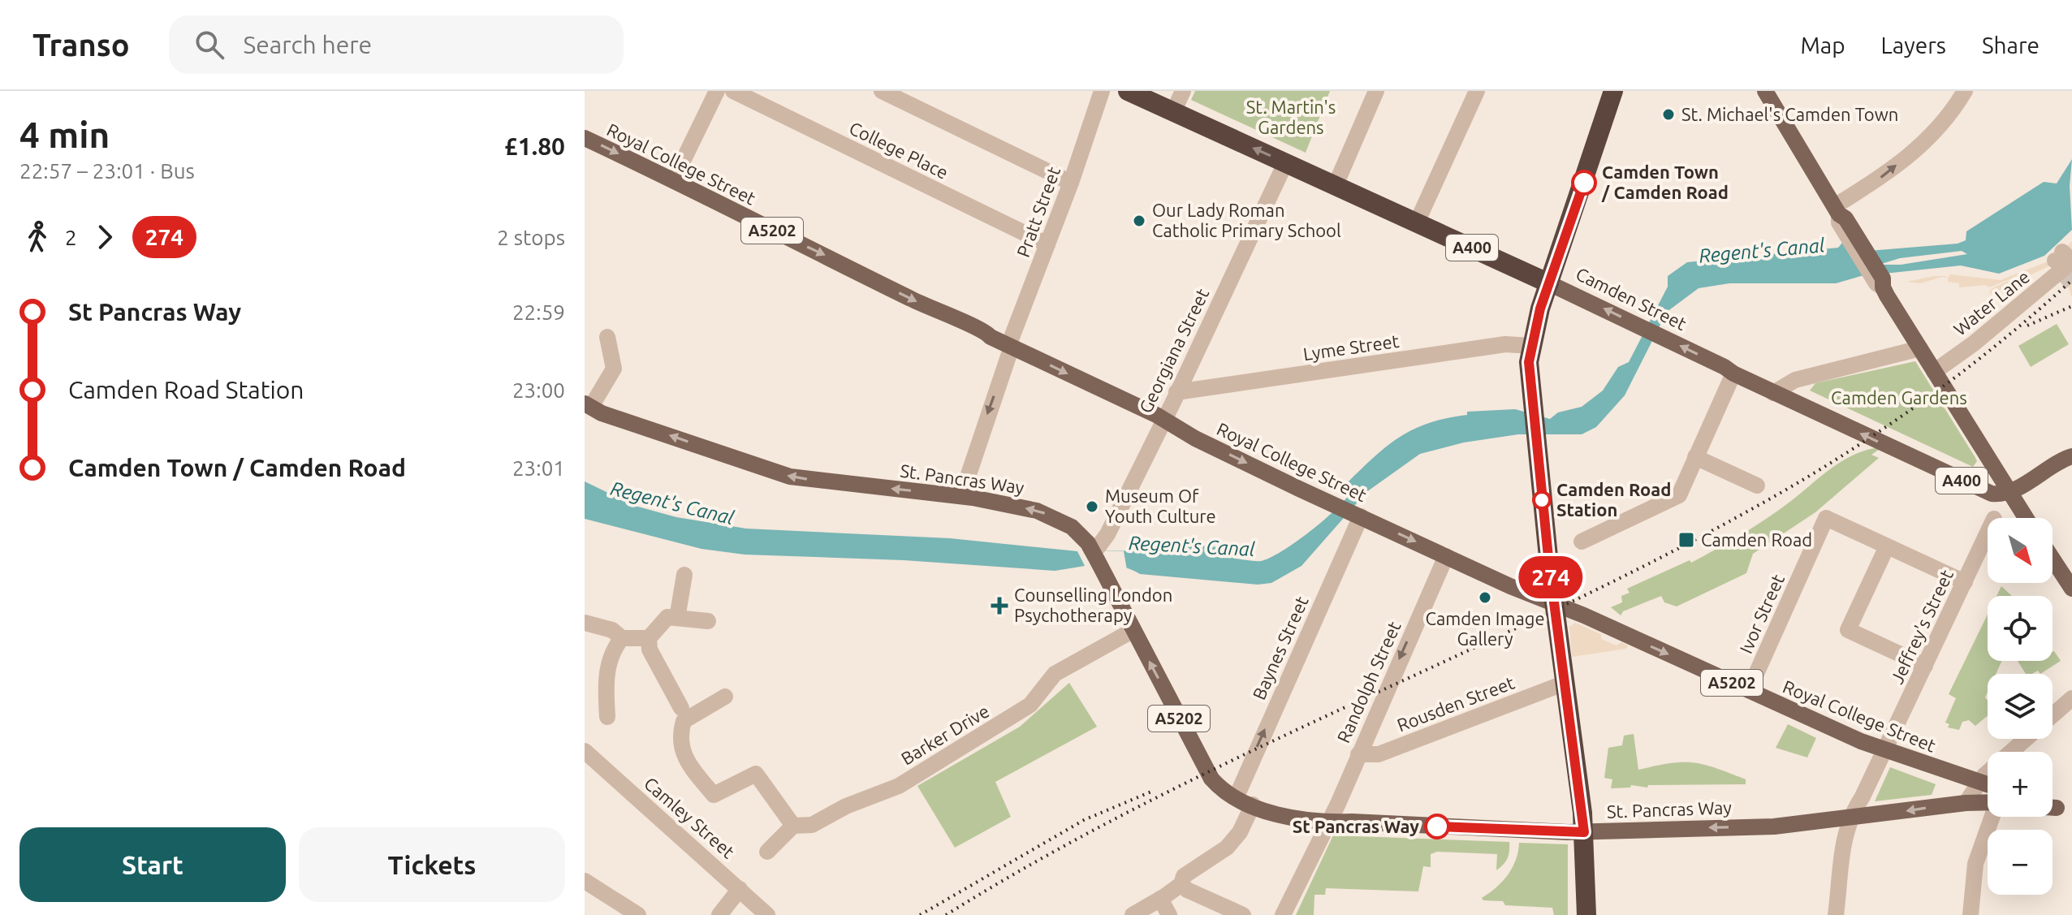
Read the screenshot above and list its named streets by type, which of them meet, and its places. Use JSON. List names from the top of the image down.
{
  "streets": {
    "highway": ["A400", "Camden Street"],
    "main road": ["Royal College Street", "A5202", "St. Pancras Way"],
    "street": [
      "College Place",
      "Pratt Street",
      "Water Lane",
      "Lyme Street",
      "Georgiana Street",
      "Ivor Street",
      "Jeffrey's Street",
      "Baynes Street",
      "Randolph Street",
      "Rousden Street",
      "Barker Drive",
      "Camley Street"
    ]
  },
  "crossings": [
    ["College Place", "Pratt Street"],
    ["Royal College Street", "Pratt Street"],
    ["Royal College Street", "Georgiana Street"],
    ["Royal College Street", "Ivor Street"],
    ["Royal College Street", "Jeffrey's Street"],
    ["Royal College Street", "Baynes Street"],
    ["Royal College Street", "Randolph Street"],
    ["Pratt Street", "St. Pancras Way"],
    ["A400", "Camden Street"],
    ["A400", "Water Lane"],
    ["Camden Street", "Georgiana Street"],
    ["Lyme Street", "Georgiana Street"],
    ["Georgiana Street", "St. Pancras Way"],
    ["St. Pancras Way", "Jeffrey's Street"],
    ["St. Pancras Way", "Baynes Street"],
    ["St. Pancras Way", "Randolph Street"],
    ["St. Pancras Way", "Barker Drive"],
    ["Randolph Street", "Rousden Street"]
  ],
  "one_way": [
    "Royal College Street",
    "Pratt Street",
    "Camden Street",
    "St. Pancras Way",
    "Baynes Street",
    "Randolph Street"
  ],
  "water": ["Regent's Canal"],
  "parks": ["St. Martin's Gardens", "Camden Gardens"],
  "places": {
    "other": [
      "St. Michael's Camden Town",
      "Camden Town / Camden Road",
      "Our Lady Roman Catholic Primary School",
      "Camden Road Station",
      "Museum Of Youth Culture",
      "Camden Image Gallery",
      "St Pancras Way"
    ],
    "transit": ["Camden Road"],
    "health": ["Counselling London Psychotherapy"]
  },
  "lines": ["bus line 274"],
  "north": "bottom right",
  "page": {
    "header": "Transo",
    "search": "Search here",
    "nav": ["Map", "Layers", "Share"],
    "heading": ["4 min", "22:57 – 23:01 · Bus", "£1.80"],
    "on_map": "274",
    "legs": ["2", "274", "2 stops"],
    "list": [
      {
        "name": "St Pancras Way",
        "value": "22:59"
      },
      {
        "name": "Camden Road Station",
        "value": "23:00"
      },
      {
        "name": "Camden Town / Camden Road",
        "value": "23:01"
      }
    ],
    "map_buttons": ["+", "−"],
    "buttons": ["Start", "Tickets"]
  }
}
